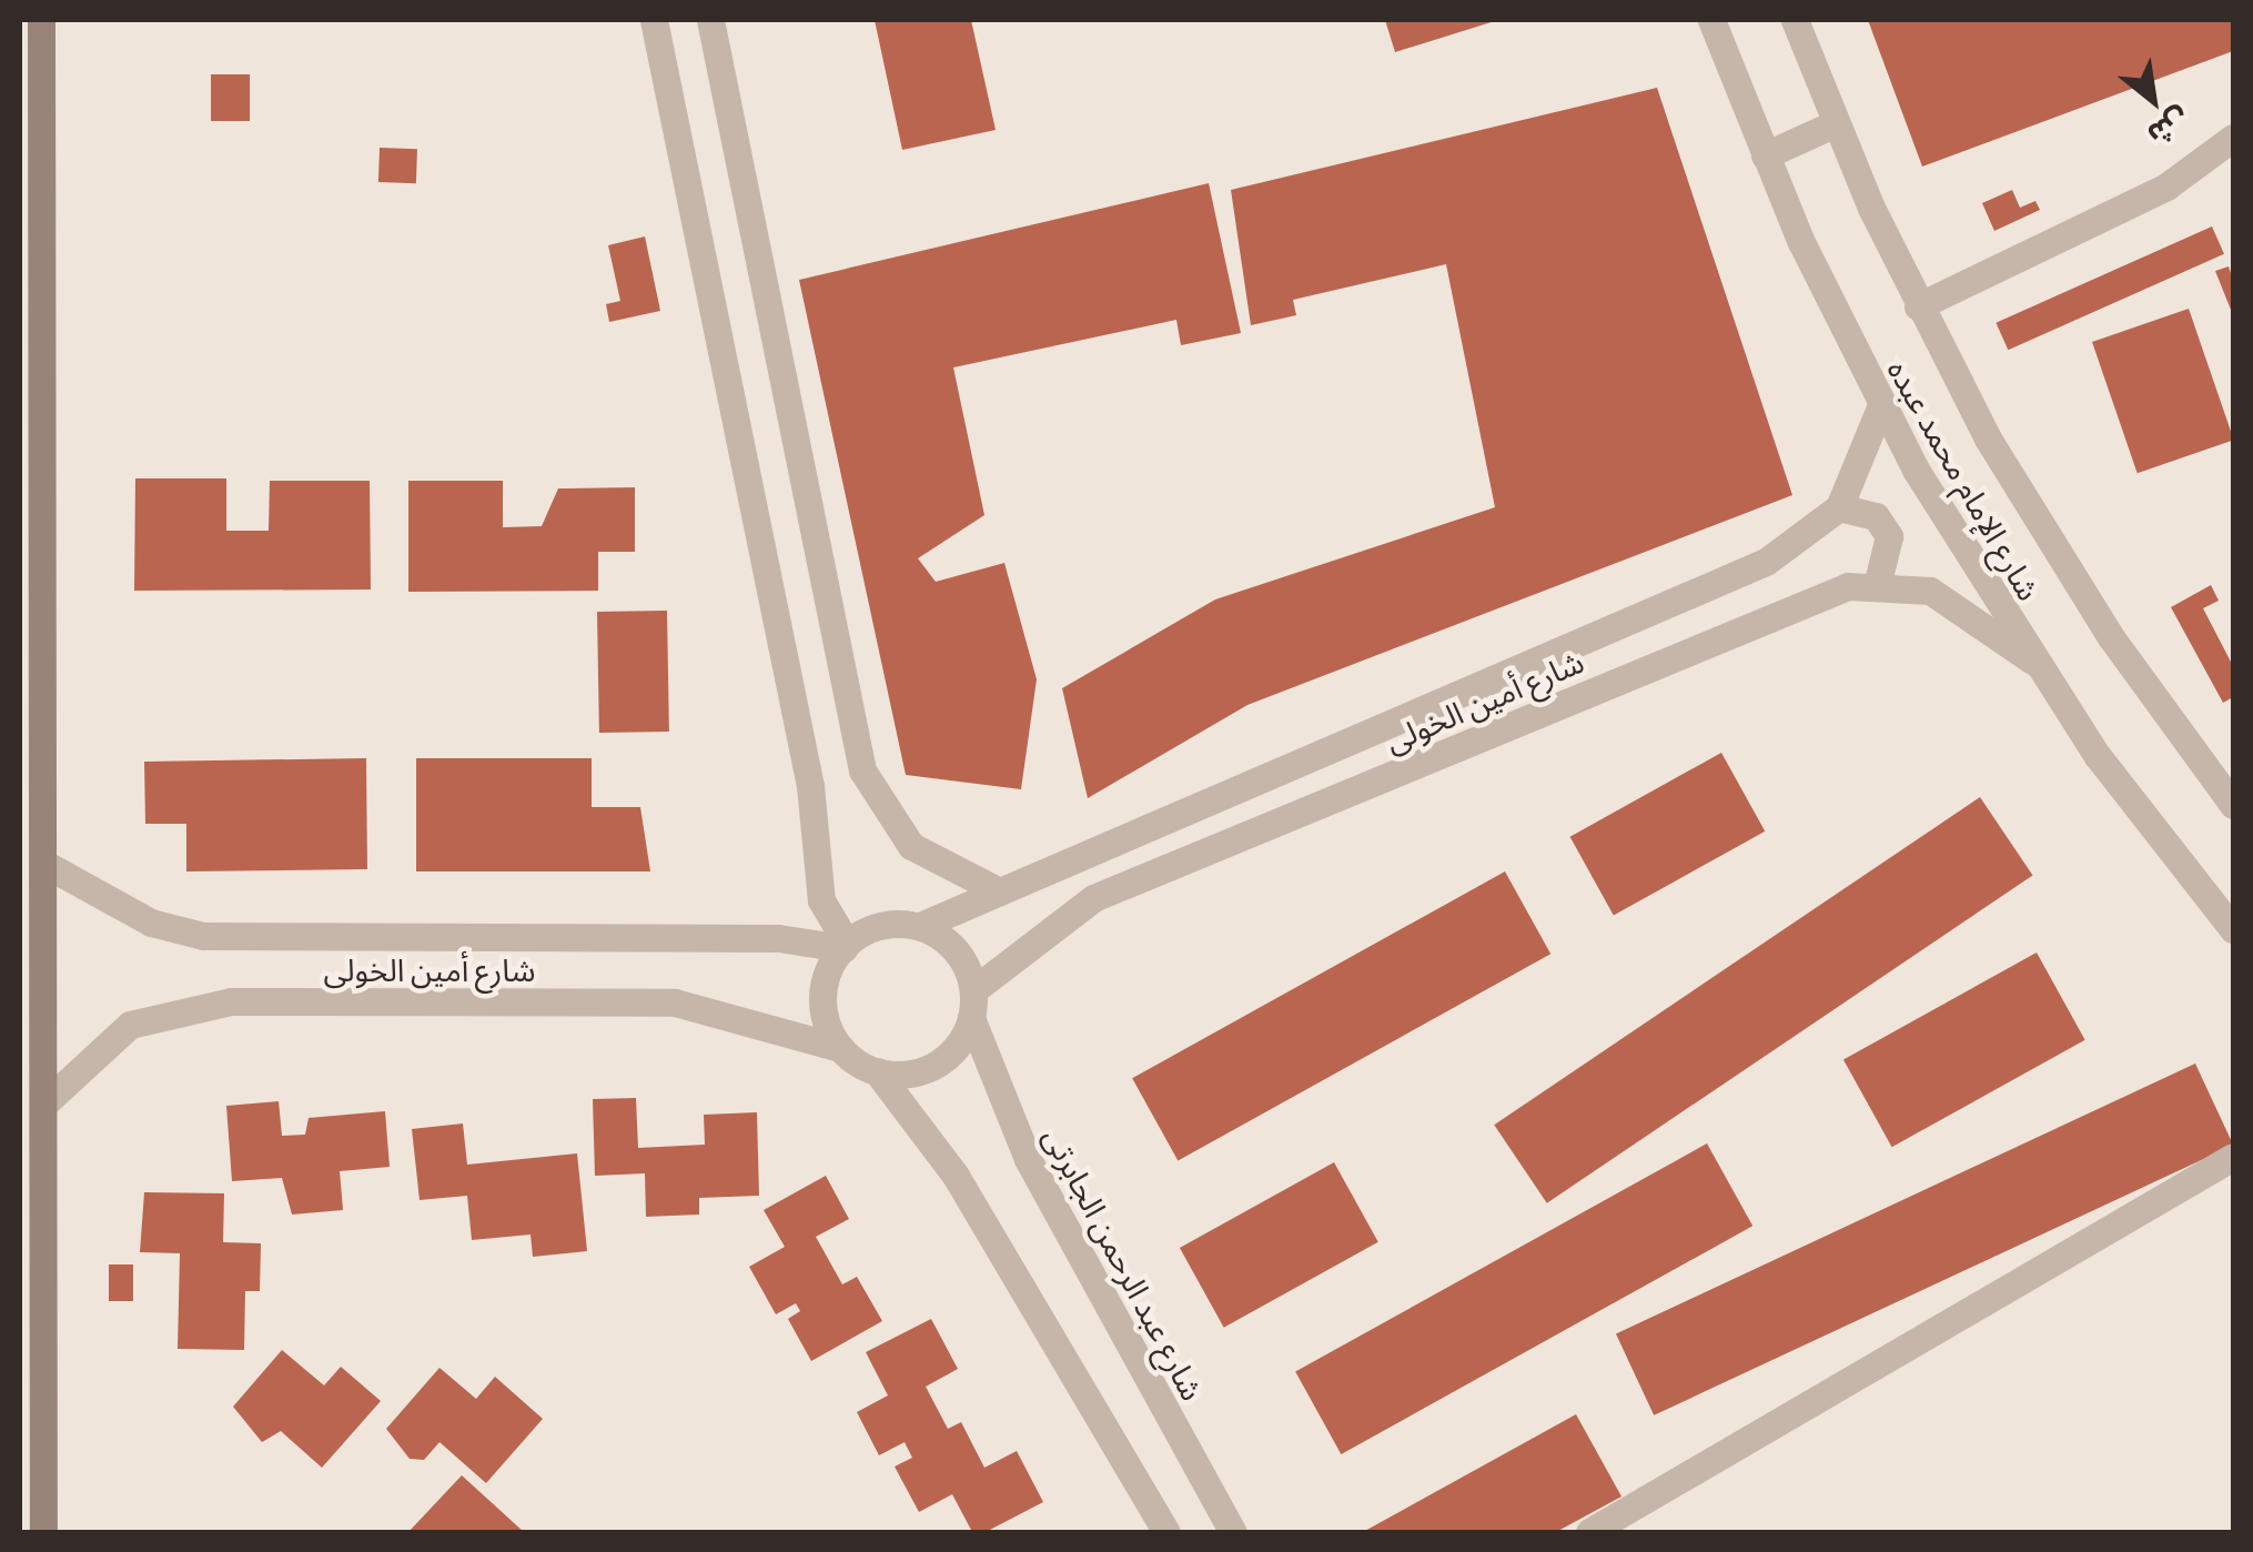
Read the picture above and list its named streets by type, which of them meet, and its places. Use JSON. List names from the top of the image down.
{
  "streets": {
    "street": ["شارع الإمام محمد عبده", "شارع أمين الخولى", "شارع عبد الرحمن الجابرتى"]
  },
  "crossings": [
    ["شارع أمين الخولى", "شارع عبد الرحمن الجابرتى"]
  ],
  "north": "bottom right"
}
